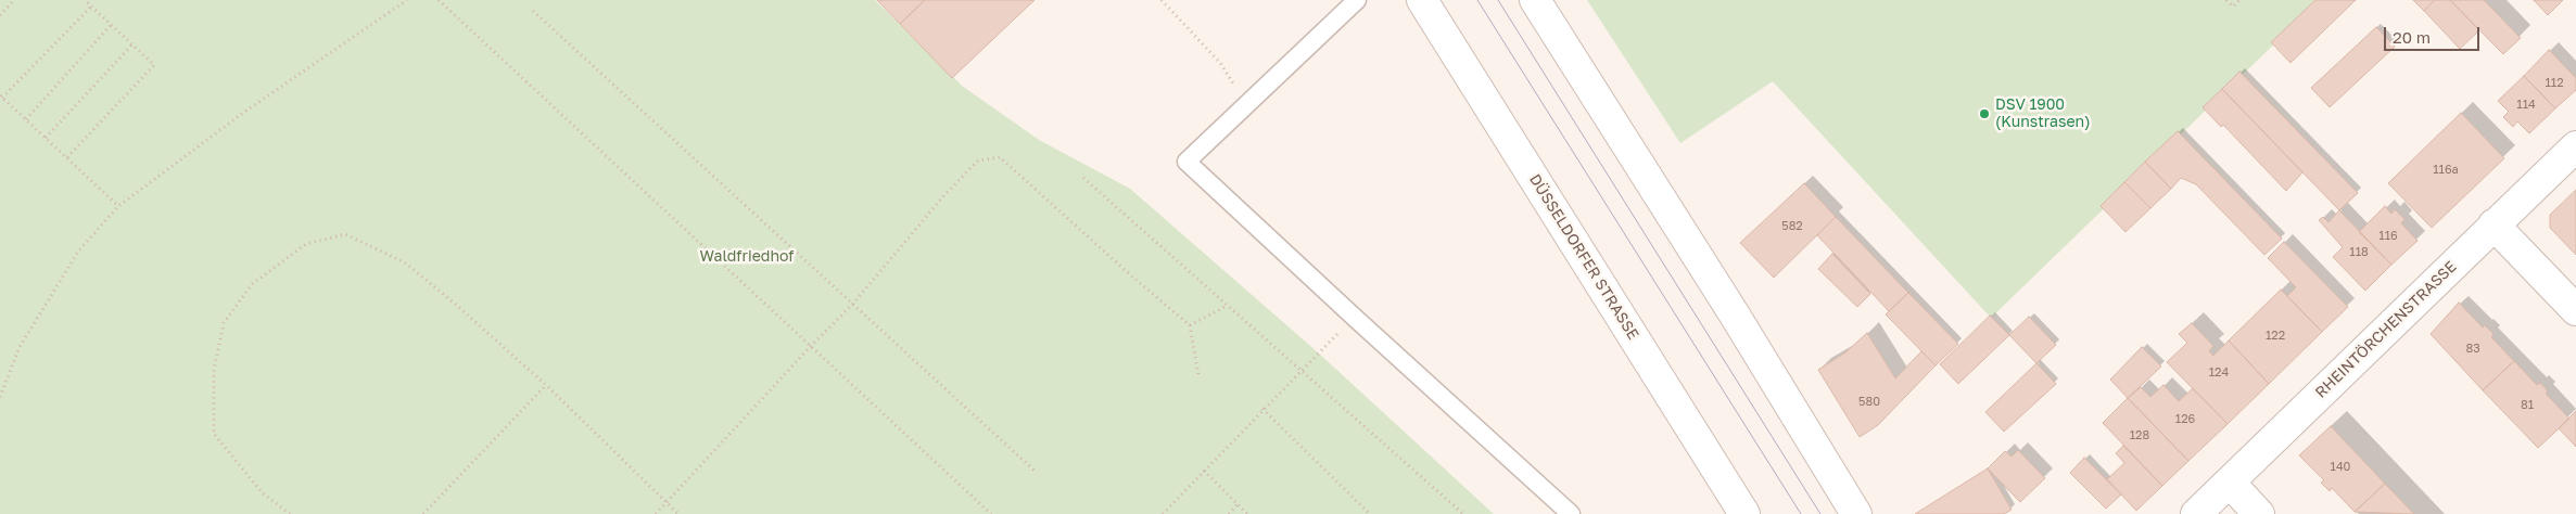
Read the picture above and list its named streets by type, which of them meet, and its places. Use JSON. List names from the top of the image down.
{
  "streets": {
    "main road": ["DÜSSELDORFER STRASSE", "RHEINTÖRCHENSTRASSE"]
  },
  "parks": ["Waldfriedhof"],
  "places": ["DSV 1900 (Kunstrasen)"],
  "house_numbers": [
    "112",
    "114",
    "116a",
    "582",
    "116",
    "118",
    "122",
    "83",
    "124",
    "580",
    "81",
    "126",
    "128",
    "140"
  ],
  "scale_bar": "20 m"
}
